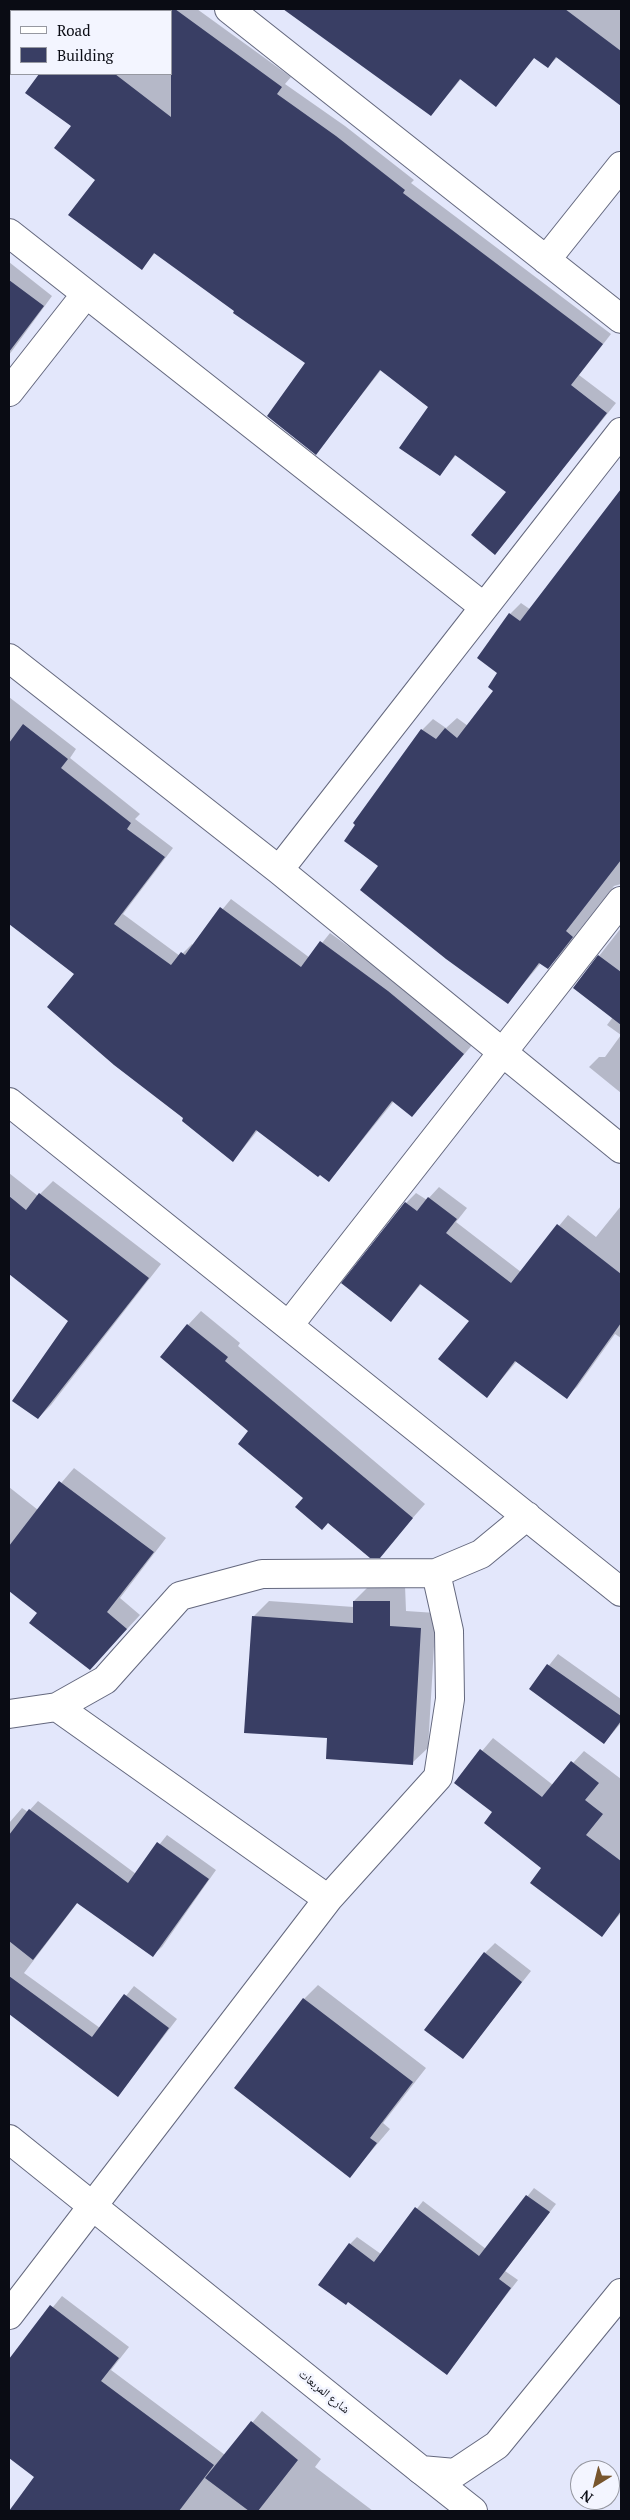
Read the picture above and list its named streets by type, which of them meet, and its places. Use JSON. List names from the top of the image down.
{
  "streets": {
    "street": ["شارع المربعات"]
  },
  "legend": ["Road", "Building"],
  "north": "bottom left"
}
